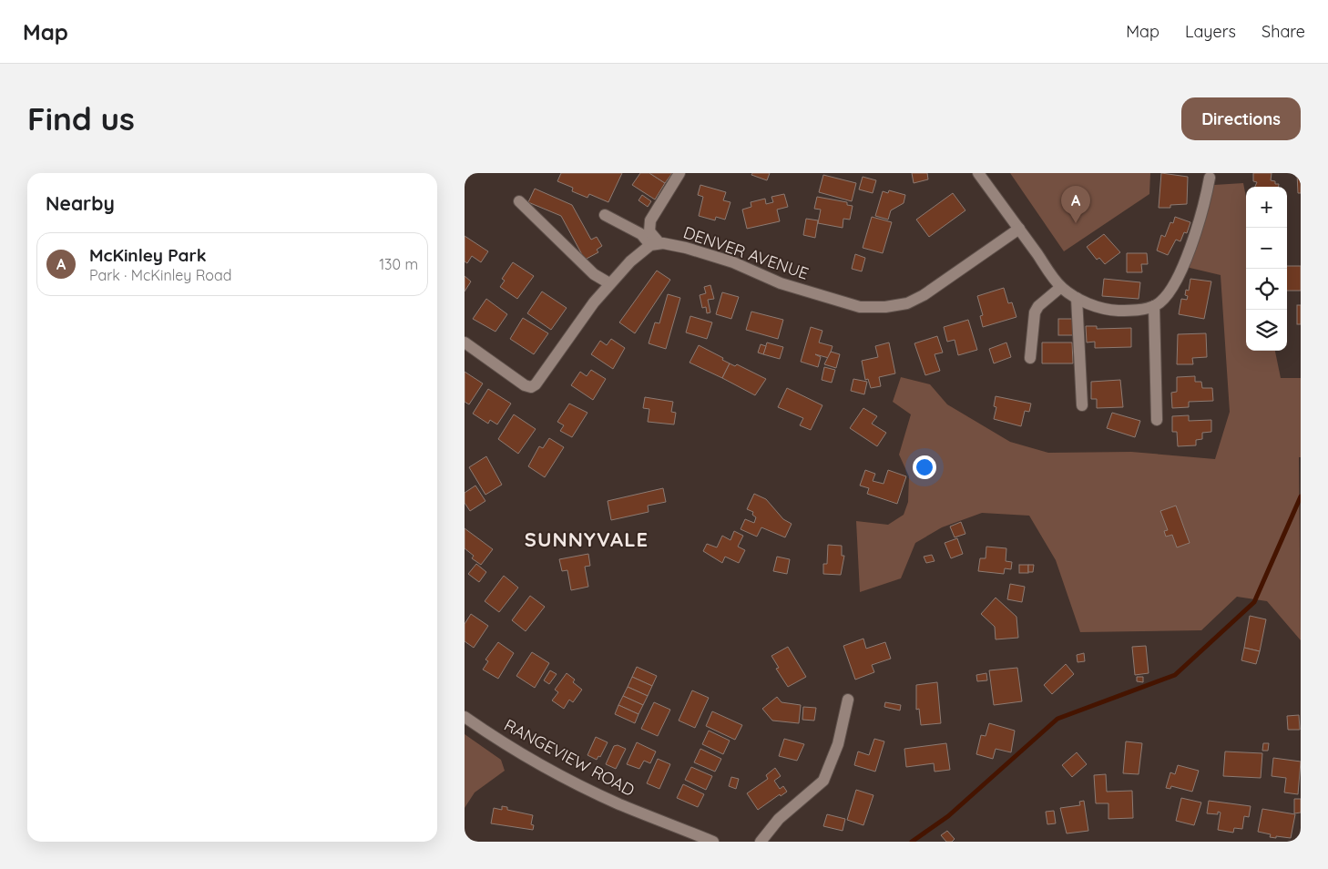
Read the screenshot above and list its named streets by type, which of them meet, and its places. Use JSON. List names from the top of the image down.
{
  "streets": {
    "street": ["DENVER AVENUE", "RANGEVIEW ROAD"]
  },
  "districts": ["SUNNYVALE"],
  "page": {
    "header": "Map",
    "nav": ["Map", "Layers", "Share"],
    "buttons": "Directions",
    "title": "Find us",
    "heading": "Nearby",
    "pins": "A",
    "map_buttons": ["+", "−"],
    "list": [
      {
        "mark": "A",
        "name": "McKinley Park",
        "note": "Park · McKinley Road",
        "value": "130 m"
      }
    ]
  }
}
